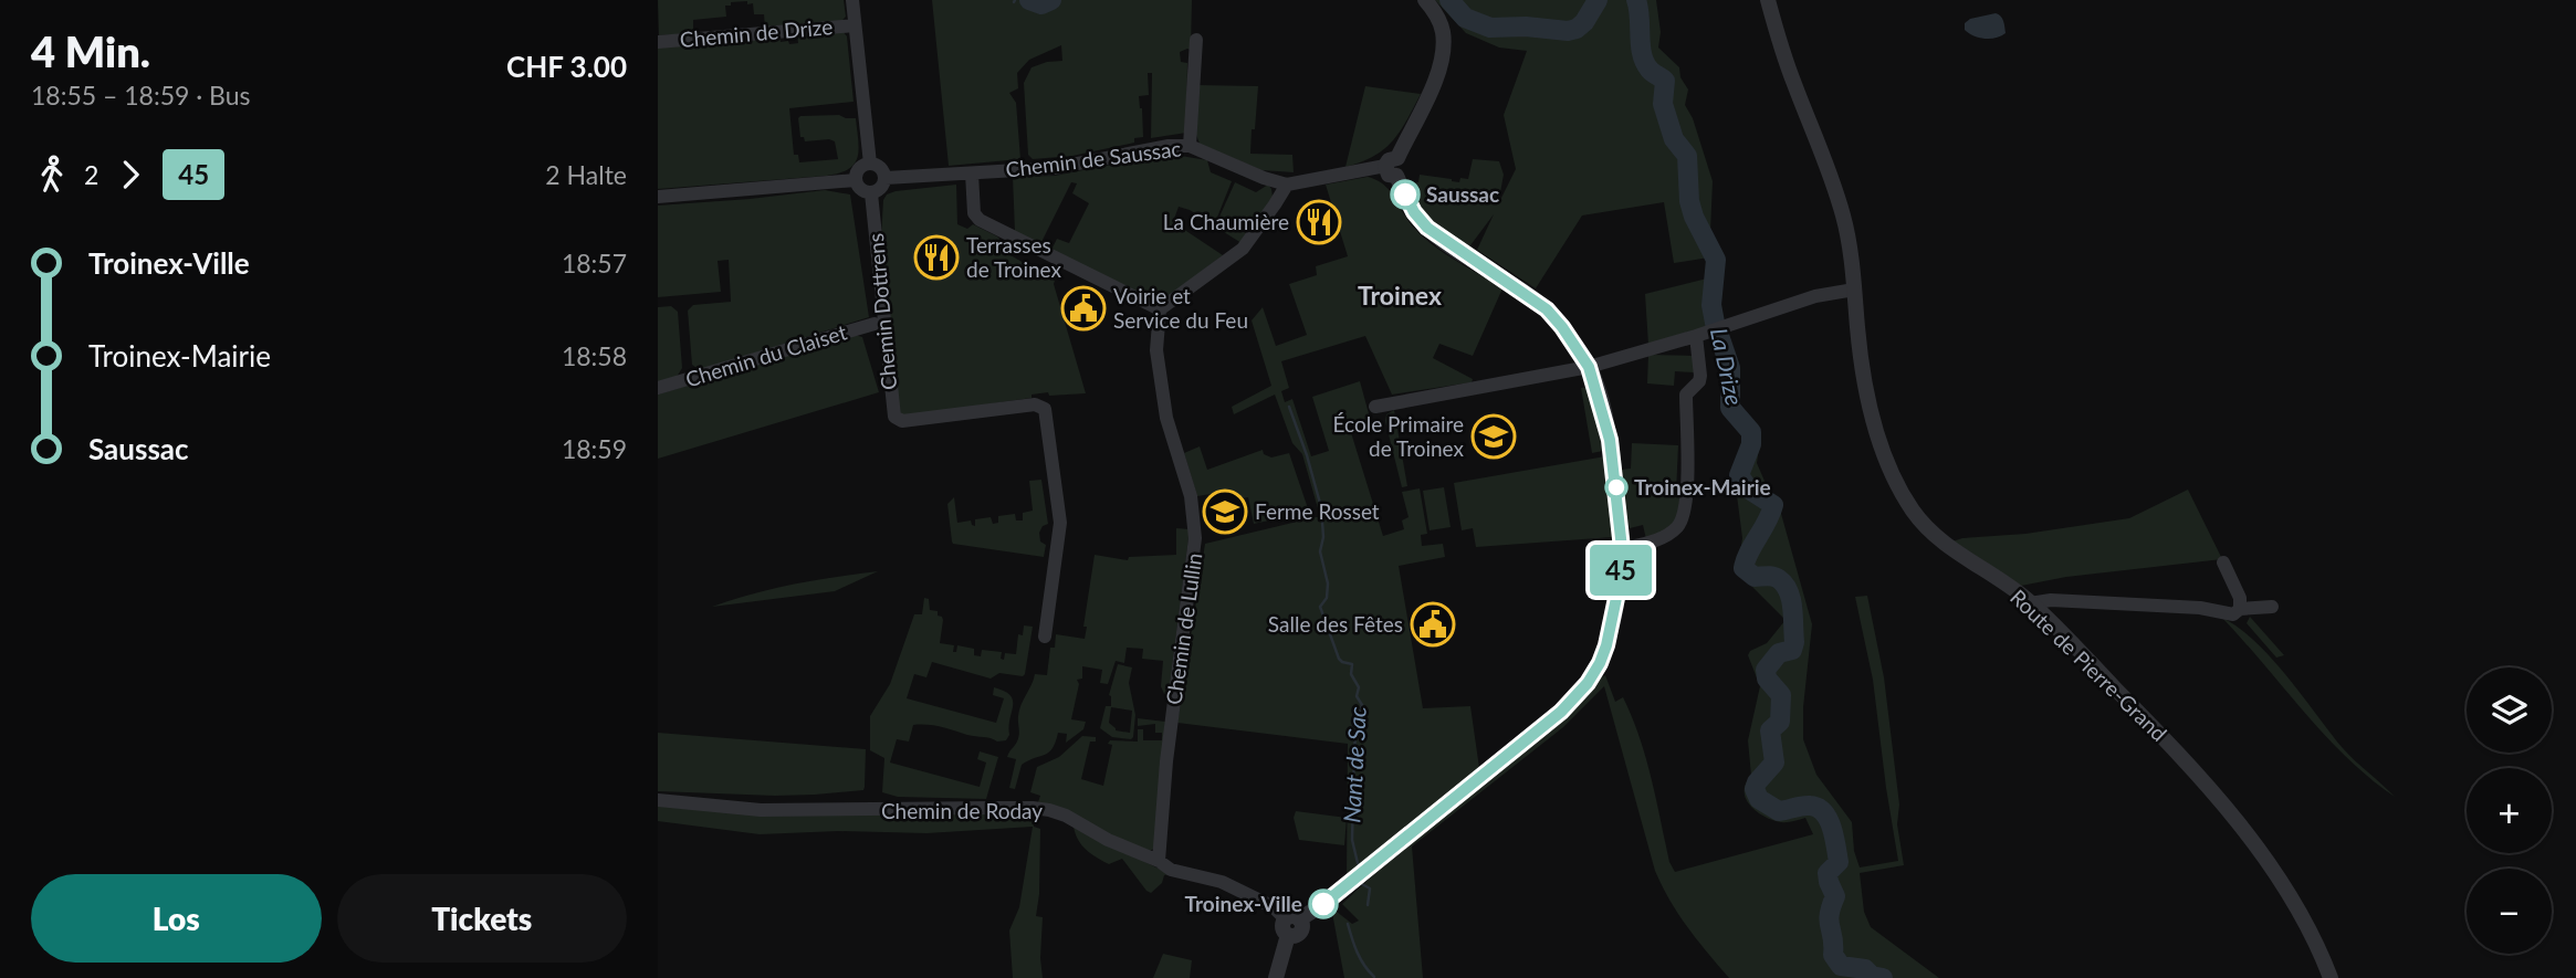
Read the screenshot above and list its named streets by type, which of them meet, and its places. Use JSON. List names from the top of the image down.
{
  "streets": {
    "street": [
      "Chemin de Drize",
      "Chemin de Saussac",
      "Chemin Dottrens",
      "Chemin du Claiset",
      "Chemin de Lullin",
      "Route de Pierre-Grand",
      "Chemin de Roday"
    ]
  },
  "crossings": [
    ["Chemin de Saussac", "Chemin Dottrens"],
    ["Chemin de Lullin", "Chemin de Roday"]
  ],
  "districts": ["Troinex"],
  "water": ["La Drize", "Nant de Sac"],
  "places": {
    "other": ["Saussac", "Troinex-Mairie", "Troinex-Ville"],
    "restaurant": ["La Chaumière", "Terrasses de Troinex"],
    "public building": ["Voirie et Service du Feu", "Salle des Fêtes"],
    "school or university": ["École Primaire de Troinex", "Ferme Rosset"]
  },
  "lines": ["bus line 45"],
  "page": {
    "heading": ["4 Min.", "18:55 – 18:59 · Bus", "CHF 3.00"],
    "on_map": "45",
    "legs": ["2", "45", "2 Halte"],
    "list": [
      {
        "name": "Troinex-Ville",
        "value": "18:57"
      },
      {
        "name": "Troinex-Mairie",
        "value": "18:58"
      },
      {
        "name": "Saussac",
        "value": "18:59"
      }
    ],
    "map_buttons": ["+", "−"],
    "buttons": ["Los", "Tickets"]
  }
}
